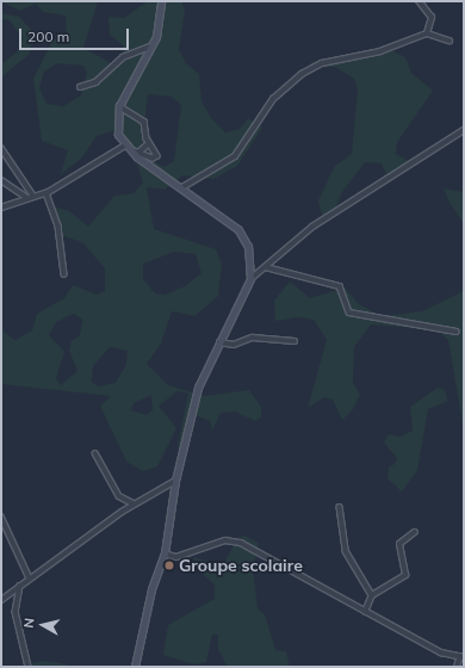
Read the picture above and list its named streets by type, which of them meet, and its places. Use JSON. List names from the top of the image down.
{
  "places": ["Groupe scolaire"],
  "scale_bar": "200 m",
  "north": "left"
}
